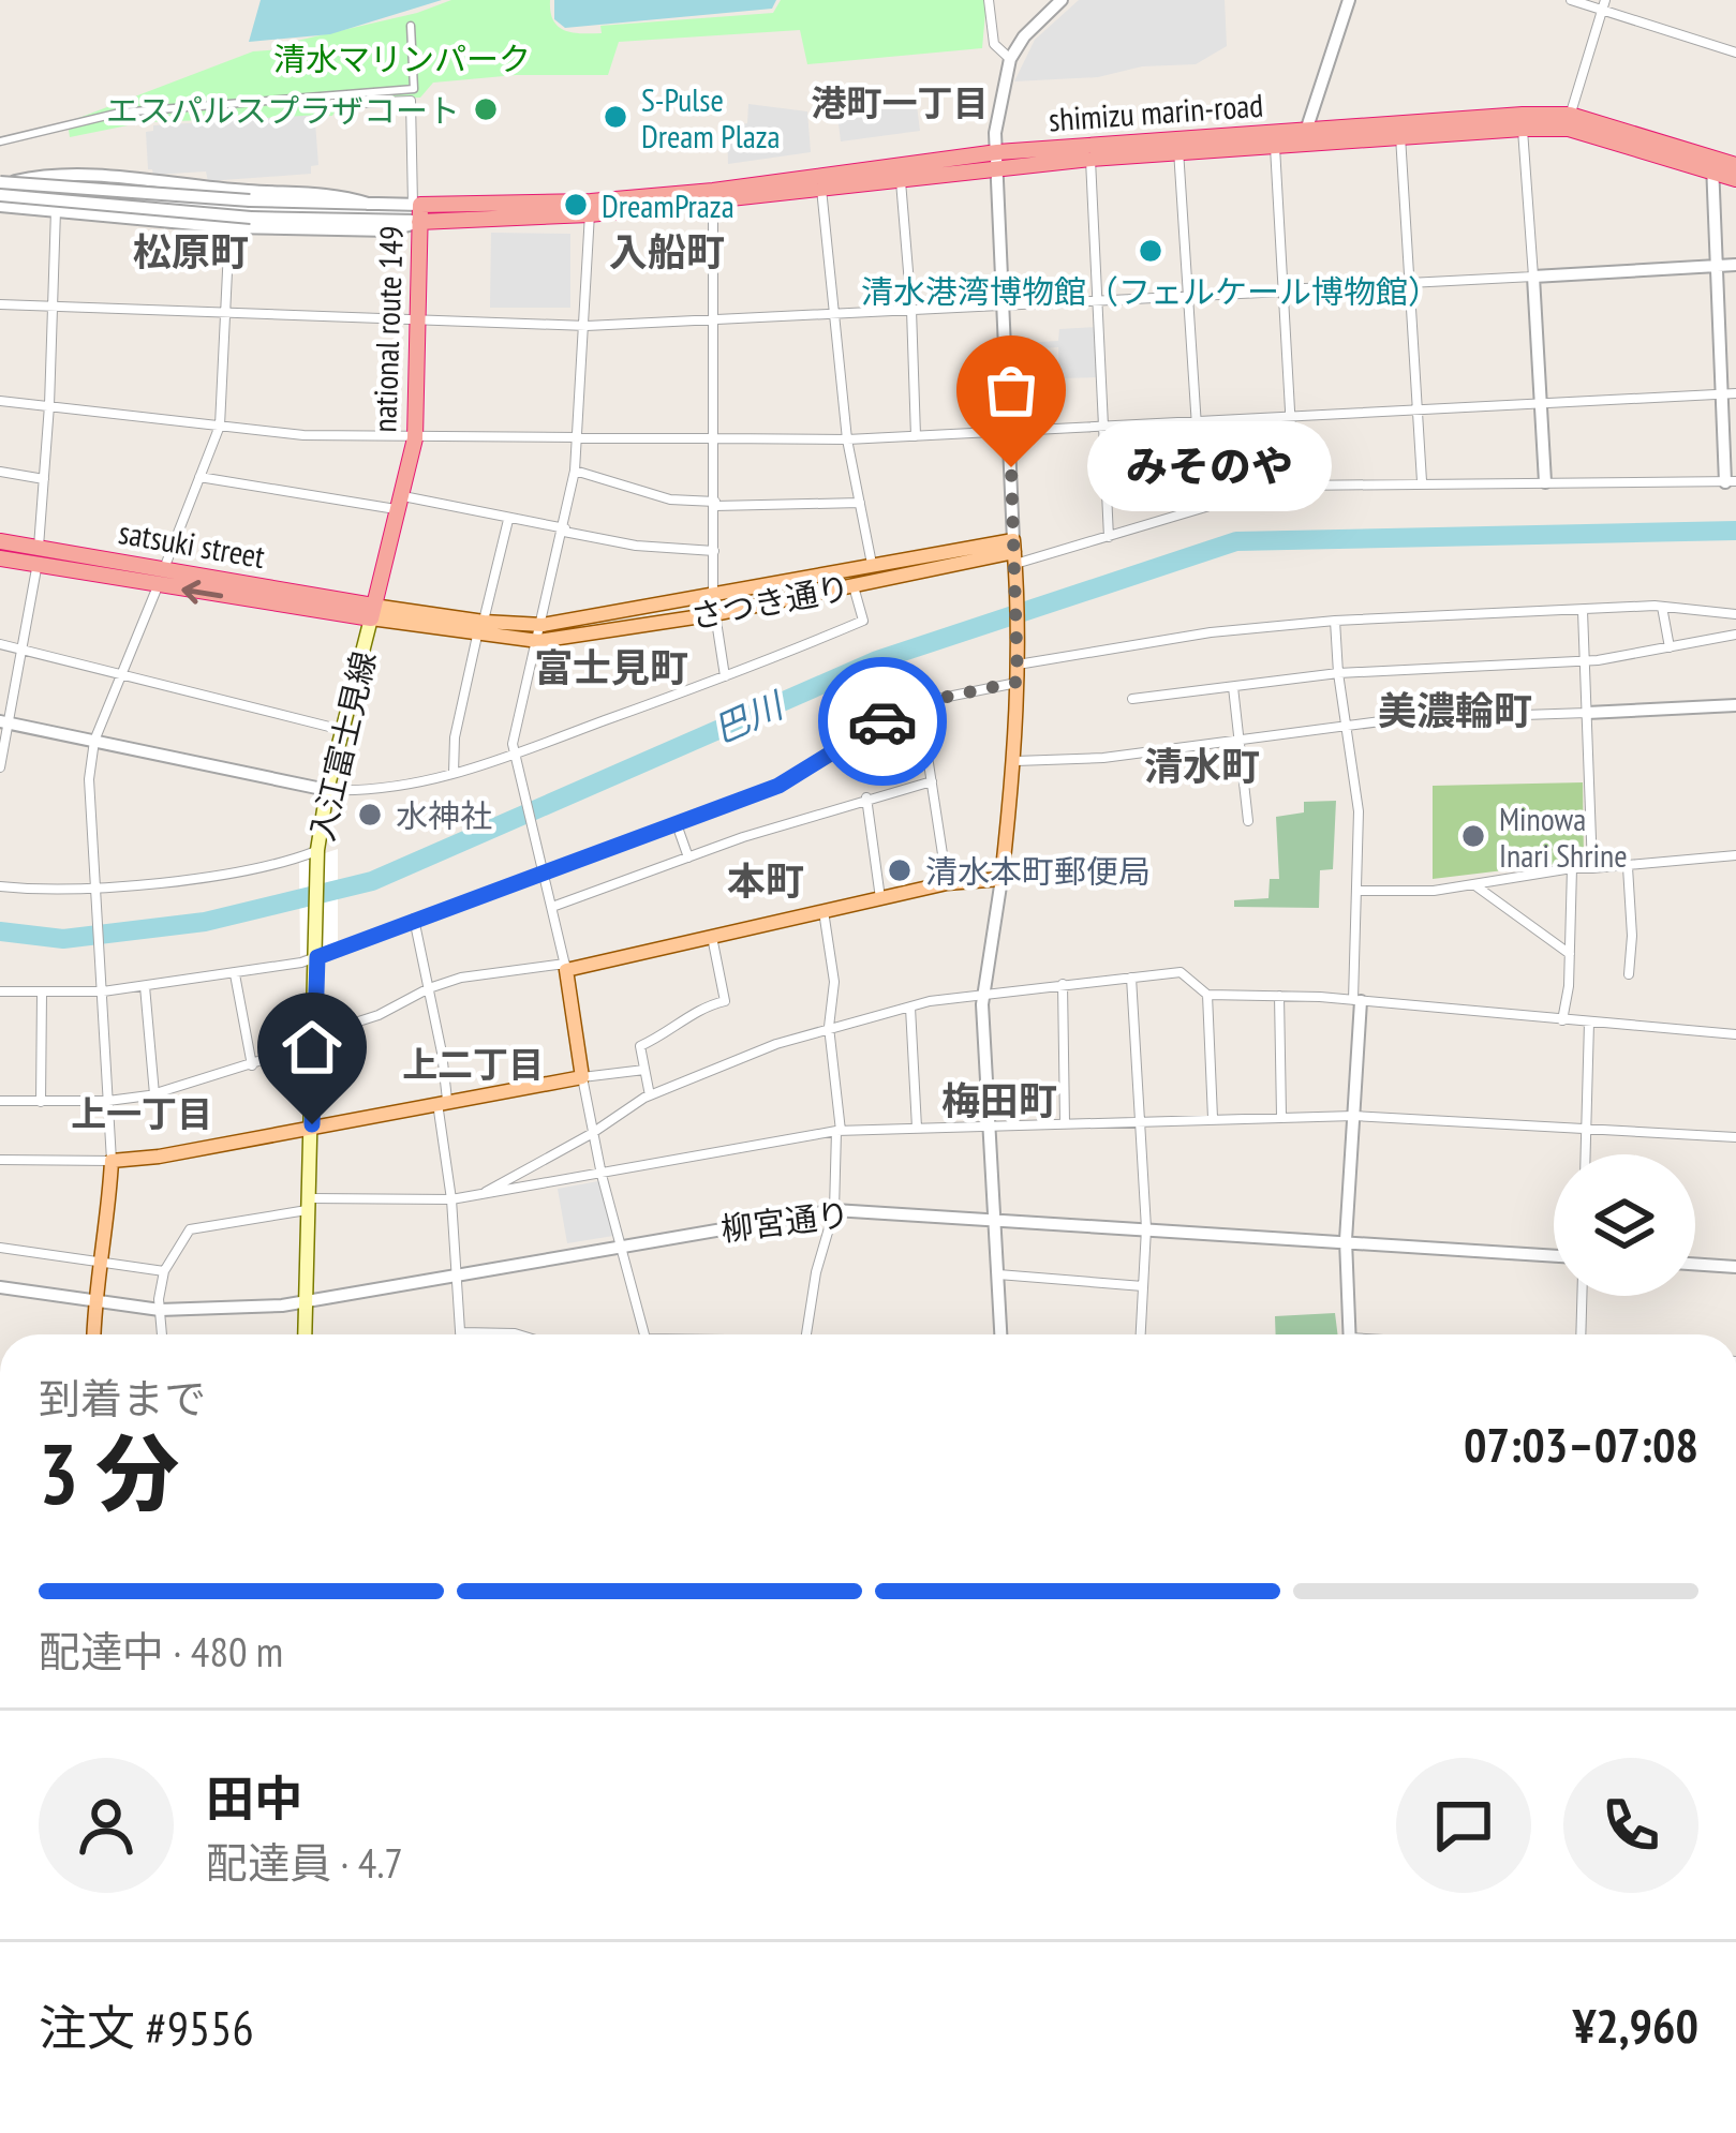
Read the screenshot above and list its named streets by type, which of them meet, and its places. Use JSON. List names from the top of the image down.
{
  "streets": {
    "highway": ["shimizu marin-road", "national route 149", "satsuki street"],
    "main road": ["さつき通り", "入江富士見線"],
    "street": ["柳宮通り"]
  },
  "crossings": [
    ["shimizu marin-road", "national route 149"],
    ["national route 149", "satsuki street"],
    ["national route 149", "さつき通り"],
    ["national route 149", "入江富士見線"],
    ["satsuki street", "さつき通り"],
    ["satsuki street", "入江富士見線"],
    ["さつき通り", "入江富士見線"],
    ["入江富士見線", "柳宮通り"]
  ],
  "districts": [
    "港町一丁目",
    "松原町",
    "入船町",
    "富士見町",
    "美濃輪町",
    "清水町",
    "本町",
    "上二丁目",
    "梅田町",
    "上一丁目"
  ],
  "water": ["巴川"],
  "parks": ["清水マリンパーク"],
  "places": [
    "エスパルスプラザコート",
    "S-Pulse Dream Plaza",
    "DreamPraza",
    "清水港湾博物館（フェルケール博物館）",
    "みそのや",
    "水神社",
    "Minowa Inari Shrine",
    "清水本町郵便局"
  ],
  "page": {
    "bubble": "みそのや",
    "heading": ["3 分", "到着まで", "07:03–07:08"],
    "panel": [
      "田中",
      "配達員 · 4.7",
      "注文 #9556",
      "¥2,960"
    ],
    "bar": "配達中 · 480 m"
  }
}
